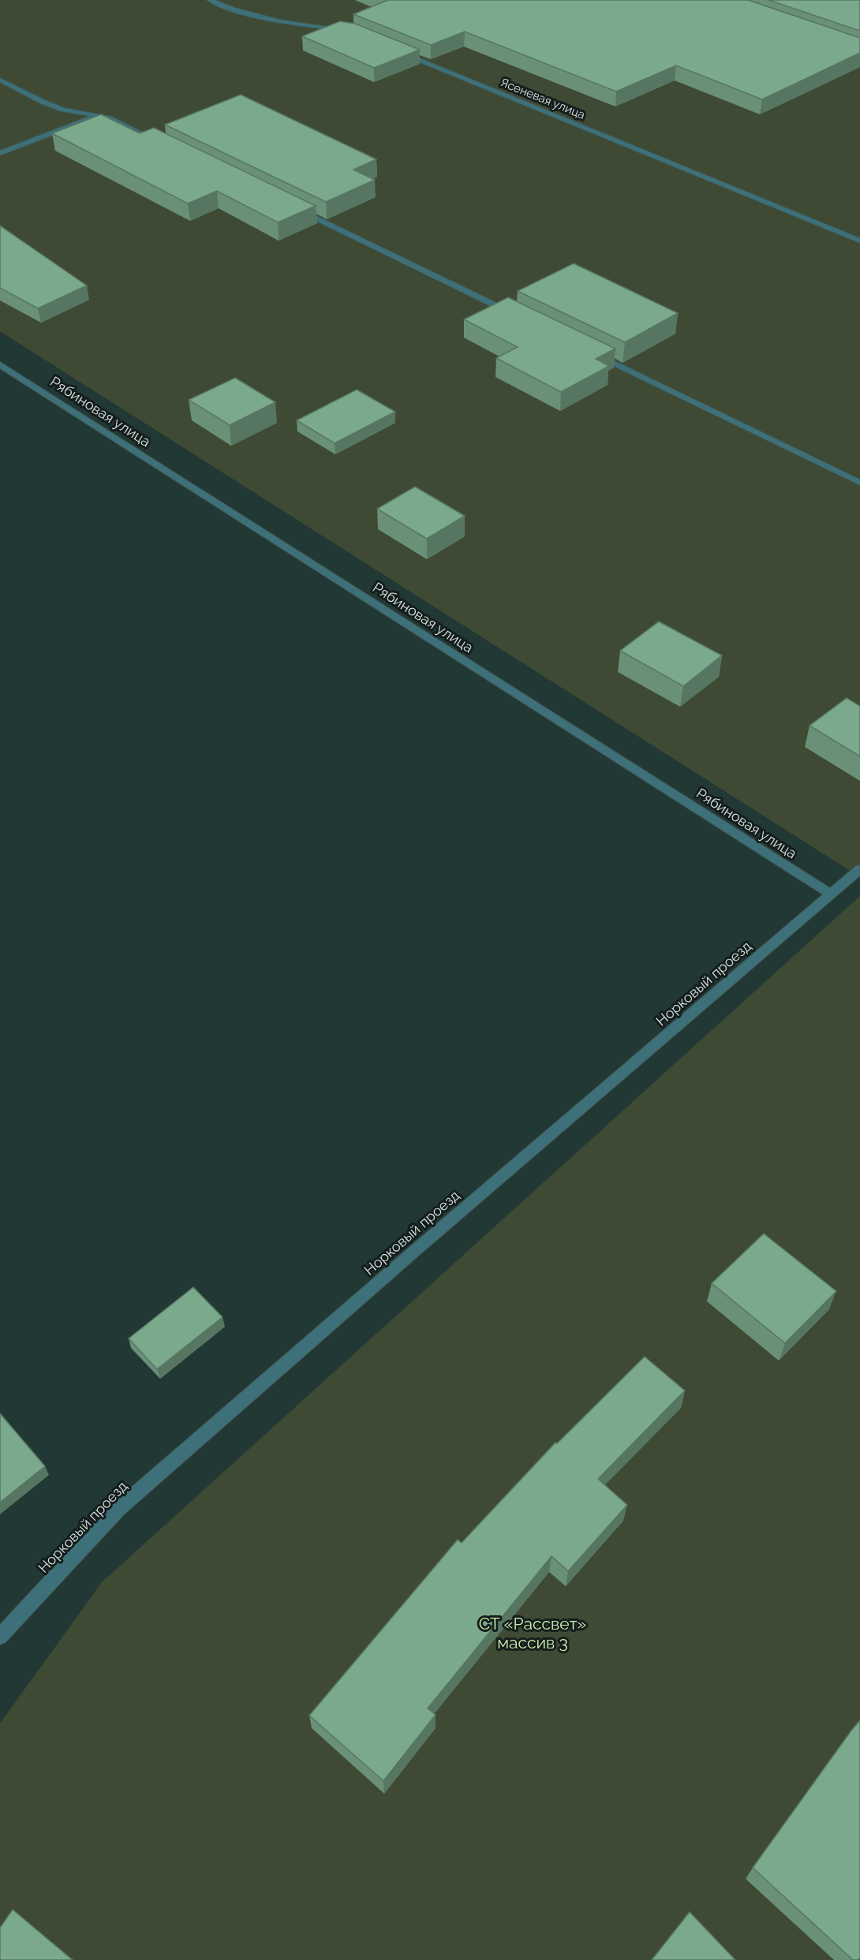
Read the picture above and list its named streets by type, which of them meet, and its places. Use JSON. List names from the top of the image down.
{
  "streets": {
    "street": ["Ясеневая улица", "Рябиновая улица", "Норковый проезд"]
  },
  "crossings": [
    ["Рябиновая улица", "Норковый проезд"]
  ],
  "parks": ["СТ «Рассвет» массив 3"]
}
